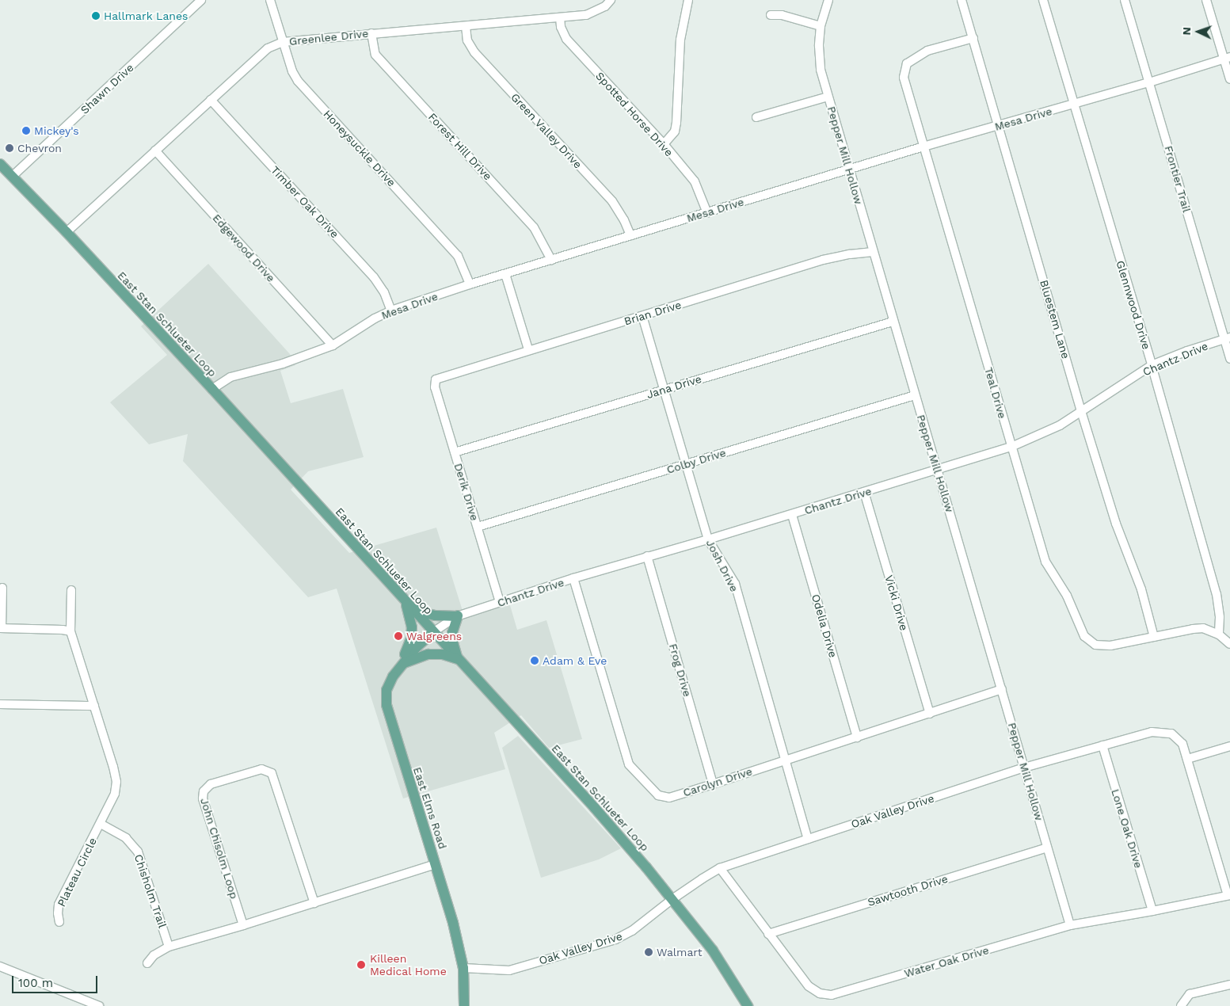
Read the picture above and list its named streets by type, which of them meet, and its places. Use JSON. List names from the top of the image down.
{
  "streets": {
    "main road": ["East Stan Schlueter Loop", "East Elms Road"],
    "street": [
      "Greenlee Drive",
      "Shawn Drive",
      "Spotted Horse Drive",
      "Mesa Drive",
      "Green Valley Drive",
      "Forest Hill Drive",
      "Honeysuckle Drive",
      "Pepper Mill Hollow",
      "Frontier Trail",
      "Timber Oak Drive",
      "Edgewood Drive",
      "Glennwood Drive",
      "Brian Drive",
      "Bluestem Lane",
      "Chantz Drive",
      "Jana Drive",
      "Teal Drive",
      "Colby Drive",
      "Derik Drive",
      "Josh Drive",
      "Vicki Drive",
      "Odelia Drive",
      "Frog Drive",
      "Carolyn Drive",
      "Oak Valley Drive",
      "Lone Oak Drive",
      "John Chisolm Loop",
      "Plateau Circle",
      "Sawtooth Drive",
      "Chisholm Trail",
      "Water Oak Drive"
    ]
  },
  "crossings": [
    ["Greenlee Drive", "Spotted Horse Drive"],
    ["Greenlee Drive", "Green Valley Drive"],
    ["Greenlee Drive", "Forest Hill Drive"],
    ["Greenlee Drive", "Honeysuckle Drive"],
    ["Greenlee Drive", "Timber Oak Drive"],
    ["Greenlee Drive", "Edgewood Drive"],
    ["Greenlee Drive", "East Stan Schlueter Loop"],
    ["Shawn Drive", "East Stan Schlueter Loop"],
    ["Spotted Horse Drive", "Mesa Drive"],
    ["Mesa Drive", "Green Valley Drive"],
    ["Mesa Drive", "Forest Hill Drive"],
    ["Mesa Drive", "Honeysuckle Drive"],
    ["Mesa Drive", "Pepper Mill Hollow"],
    ["Mesa Drive", "Frontier Trail"],
    ["Mesa Drive", "Timber Oak Drive"],
    ["Mesa Drive", "Edgewood Drive"],
    ["Mesa Drive", "Glennwood Drive"],
    ["Mesa Drive", "Bluestem Lane"],
    ["Mesa Drive", "East Stan Schlueter Loop"],
    ["Mesa Drive", "Teal Drive"],
    ["Pepper Mill Hollow", "Brian Drive"],
    ["Pepper Mill Hollow", "Chantz Drive"],
    ["Pepper Mill Hollow", "Jana Drive"],
    ["Pepper Mill Hollow", "Colby Drive"],
    ["Pepper Mill Hollow", "Carolyn Drive"],
    ["Pepper Mill Hollow", "Oak Valley Drive"],
    ["Pepper Mill Hollow", "Sawtooth Drive"],
    ["Pepper Mill Hollow", "Water Oak Drive"],
    ["Frontier Trail", "Chantz Drive"],
    ["Glennwood Drive", "Chantz Drive"],
    ["Glennwood Drive", "Teal Drive"],
    ["Brian Drive", "Derik Drive"],
    ["Brian Drive", "Josh Drive"],
    ["Bluestem Lane", "Chantz Drive"],
    ["Bluestem Lane", "Teal Drive"],
    ["East Stan Schlueter Loop", "Chantz Drive"],
    ["East Stan Schlueter Loop", "East Elms Road"],
    ["East Stan Schlueter Loop", "Oak Valley Drive"],
    ["Chantz Drive", "Teal Drive"],
    ["Chantz Drive", "Derik Drive"],
    ["Chantz Drive", "Josh Drive"],
    ["Chantz Drive", "Vicki Drive"],
    ["Chantz Drive", "Odelia Drive"],
    ["Chantz Drive", "Frog Drive"],
    ["Chantz Drive", "Carolyn Drive"],
    ["Chantz Drive", "East Elms Road"],
    ["Jana Drive", "Derik Drive"],
    ["Jana Drive", "Josh Drive"],
    ["Colby Drive", "Derik Drive"],
    ["Colby Drive", "Josh Drive"],
    ["Josh Drive", "Carolyn Drive"],
    ["Josh Drive", "Oak Valley Drive"],
    ["Vicki Drive", "Carolyn Drive"],
    ["Odelia Drive", "Carolyn Drive"],
    ["Frog Drive", "Carolyn Drive"],
    ["East Elms Road", "Oak Valley Drive"],
    ["Oak Valley Drive", "Lone Oak Drive"],
    ["Oak Valley Drive", "Water Oak Drive"],
    ["Lone Oak Drive", "Water Oak Drive"],
    ["Plateau Circle", "Chisholm Trail"],
    ["Sawtooth Drive", "Water Oak Drive"]
  ],
  "places": [
    "Hallmark Lanes",
    "Mickey's",
    "Chevron",
    "Walgreens",
    "Adam & Eve",
    "Walmart",
    "Killeen Medical Home"
  ],
  "scale_bar": "100 m",
  "north": "left"
}
